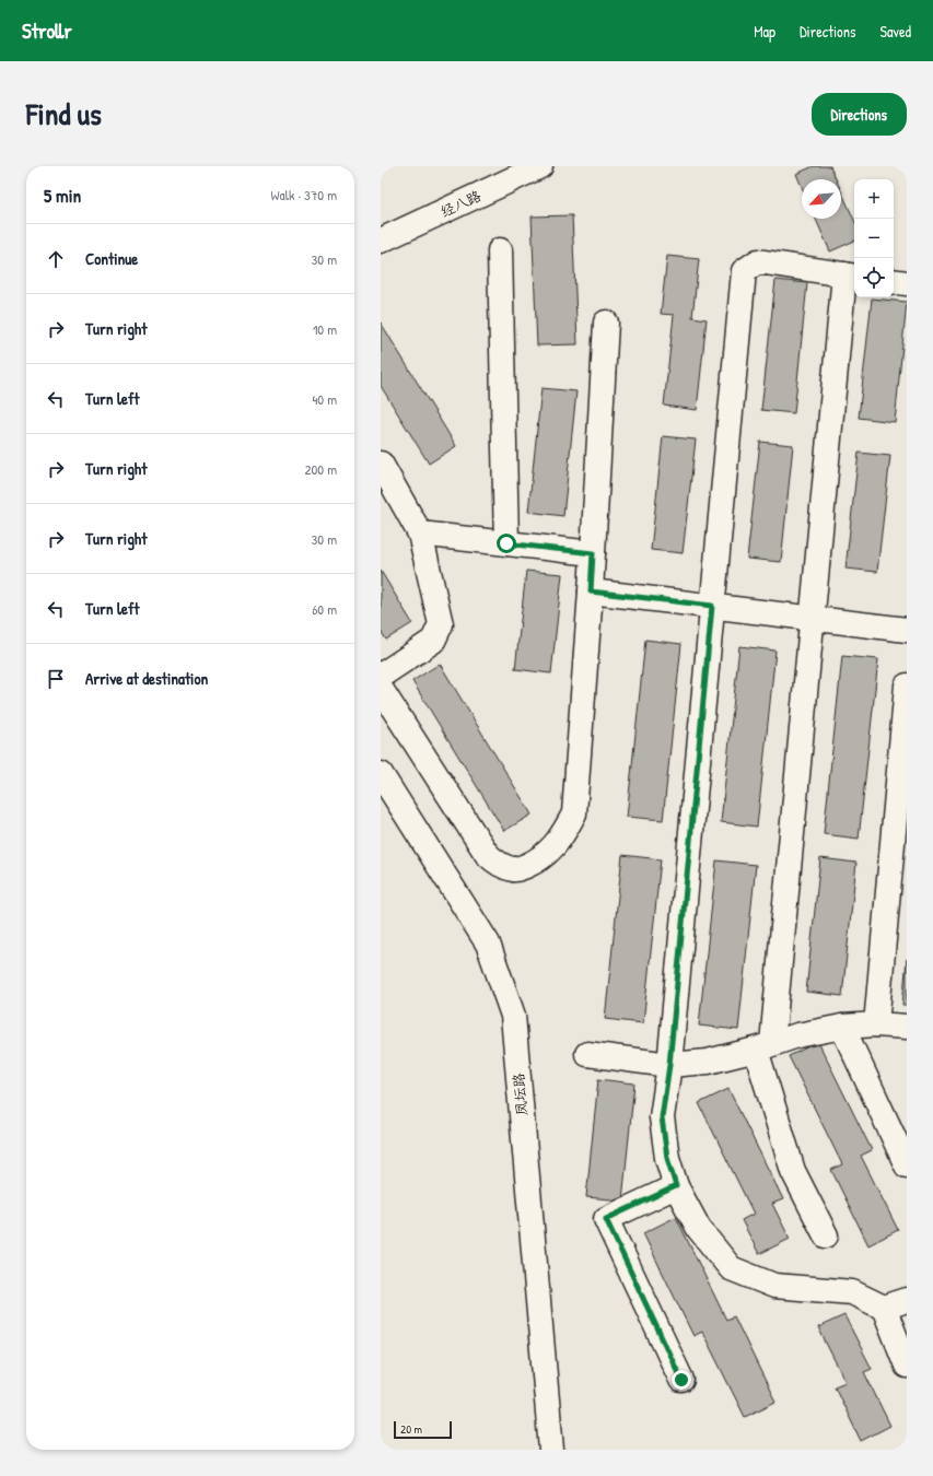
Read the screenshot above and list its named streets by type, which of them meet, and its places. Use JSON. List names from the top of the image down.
{
  "streets": {
    "street": ["经八路", "凤坛路"]
  },
  "scale_bar": "20 m",
  "north": "bottom left",
  "page": {
    "header": "Strollr",
    "nav": ["Map", "Directions", "Saved"],
    "title": "Find us",
    "buttons": "Directions",
    "heading": ["5 min", "Walk · 370 m"],
    "map_buttons": ["+", "−"],
    "list": [
      ["Continue", "30 m"],
      ["Turn right", "10 m"],
      ["Turn left", "40 m"],
      ["Turn right", "200 m"],
      ["Turn right", "30 m"],
      ["Turn left", "60 m"],
      "Arrive at destination"
    ],
    "scale": "20 m"
  }
}
